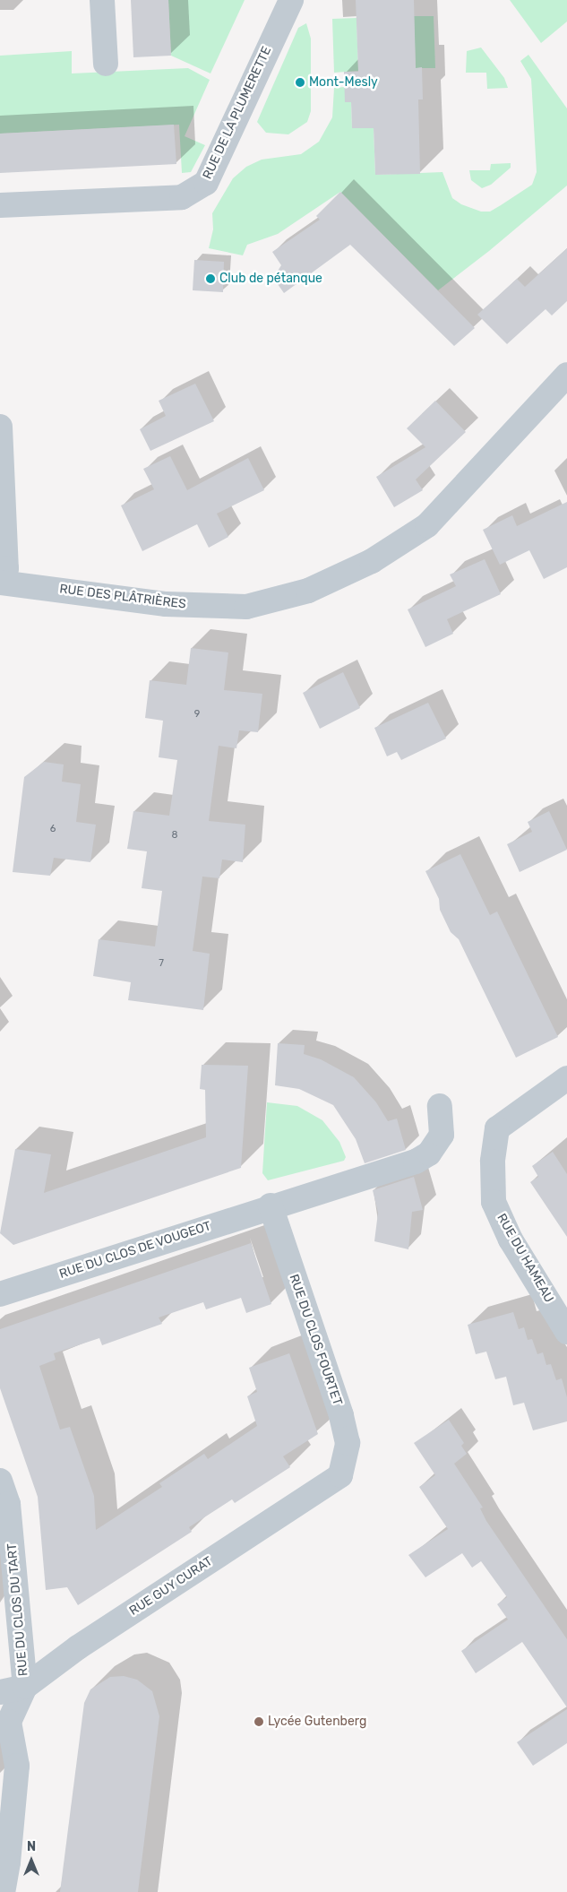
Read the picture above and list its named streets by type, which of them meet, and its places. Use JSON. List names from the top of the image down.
{
  "streets": {
    "street": [
      "RUE DE LA PLUMERETTE",
      "RUE DES PLÂTRIÈRES",
      "RUE DU CLOS DE VOUGEOT",
      "RUE DU HAMEAU",
      "RUE DU CLOS FOURTET",
      "RUE GUY CURAT",
      "RUE DU CLOS DU TART"
    ]
  },
  "crossings": [
    ["RUE DU CLOS DE VOUGEOT", "RUE DU CLOS FOURTET"],
    ["RUE DU CLOS FOURTET", "RUE GUY CURAT"],
    ["RUE GUY CURAT", "RUE DU CLOS DU TART"]
  ],
  "places": ["Mont-Mesly", "Club de pétanque", "Lycée Gutenberg"],
  "house_numbers": [
    "9",
    "6",
    "8",
    "7"
  ],
  "north": "top"
}
